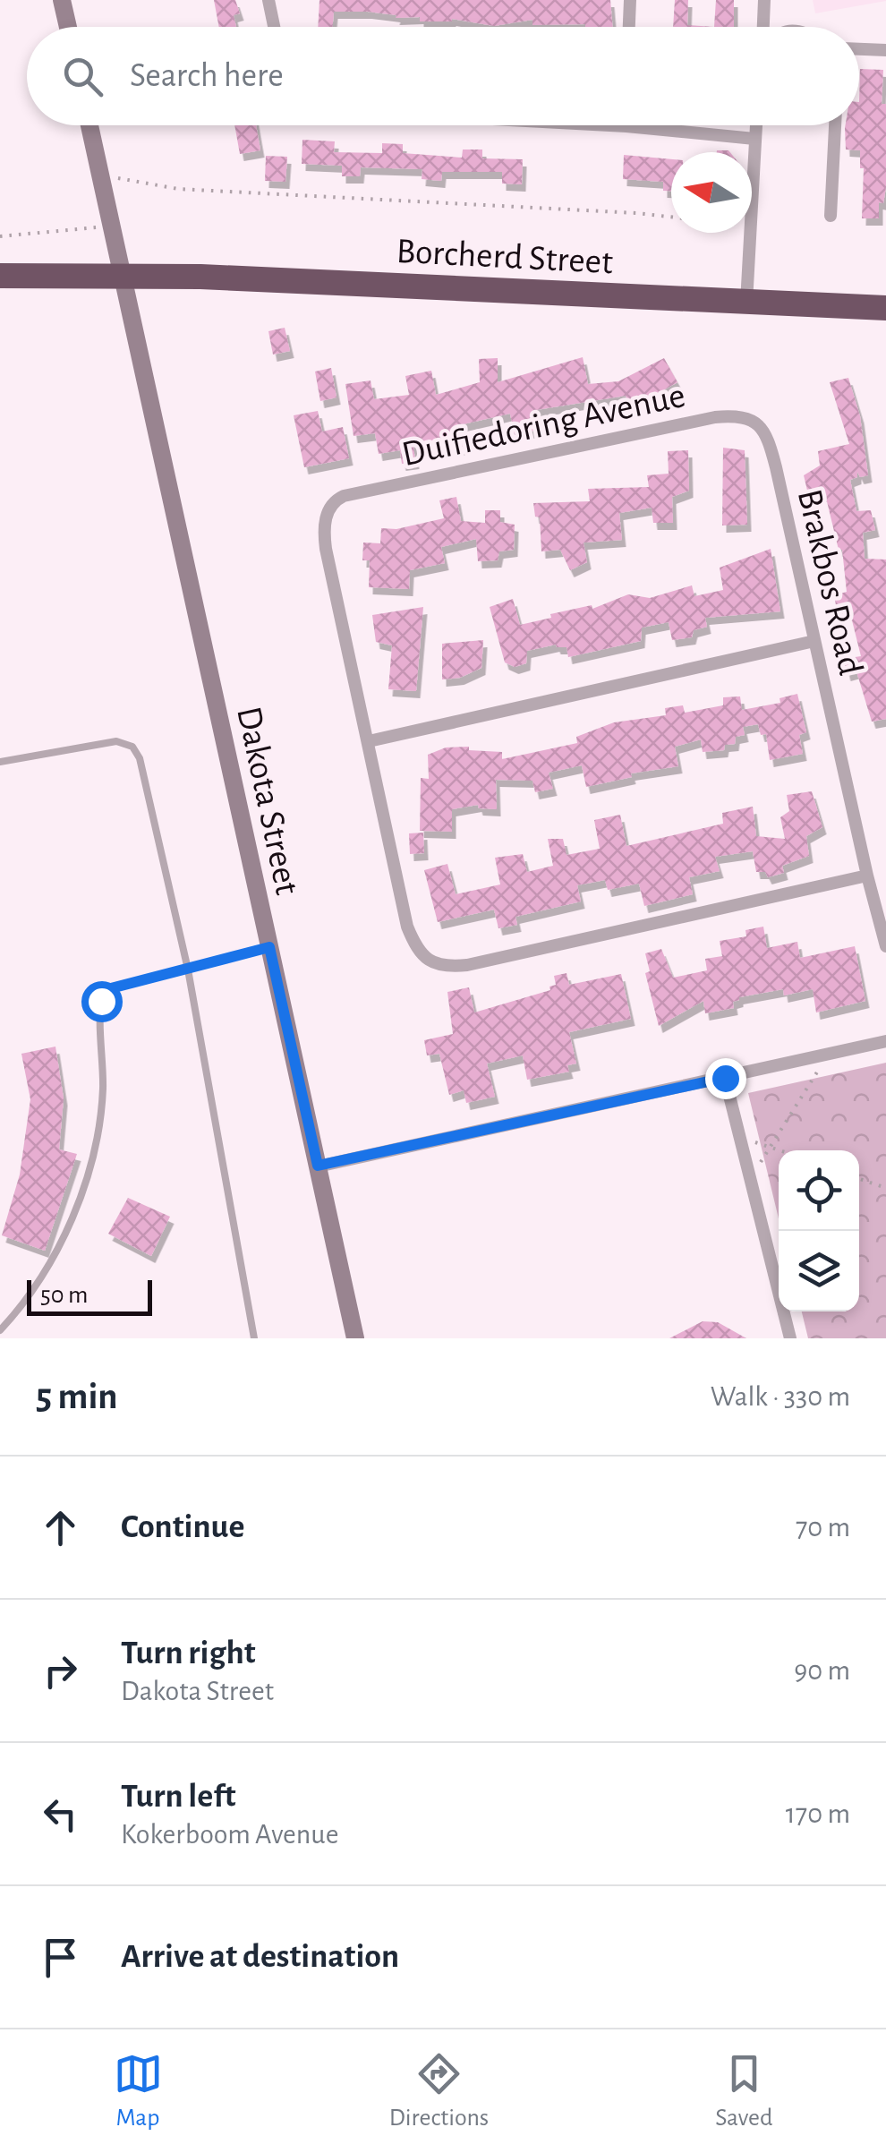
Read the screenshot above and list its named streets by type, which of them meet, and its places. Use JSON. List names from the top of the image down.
{
  "streets": {
    "highway": ["Borcherd Street"],
    "street": ["Duifiedoring Avenue", "Brakbos Road", "Dakota Street"]
  },
  "crossings": [
    ["Borcherd Street", "Dakota Street"],
    ["Duifiedoring Avenue", "Brakbos Road"]
  ],
  "scale_bar": "50 m",
  "north": "left",
  "page": {
    "search": "Search here",
    "scale": "50 m",
    "heading": ["5 min", "Walk · 330 m"],
    "list": [
      ["Continue", "70 m"],
      ["Turn right", "Dakota Street", "90 m"],
      ["Turn left", "Kokerboom Avenue", "170 m"],
      "Arrive at destination"
    ],
    "nav": ["Map", "Directions", "Saved"]
  }
}
